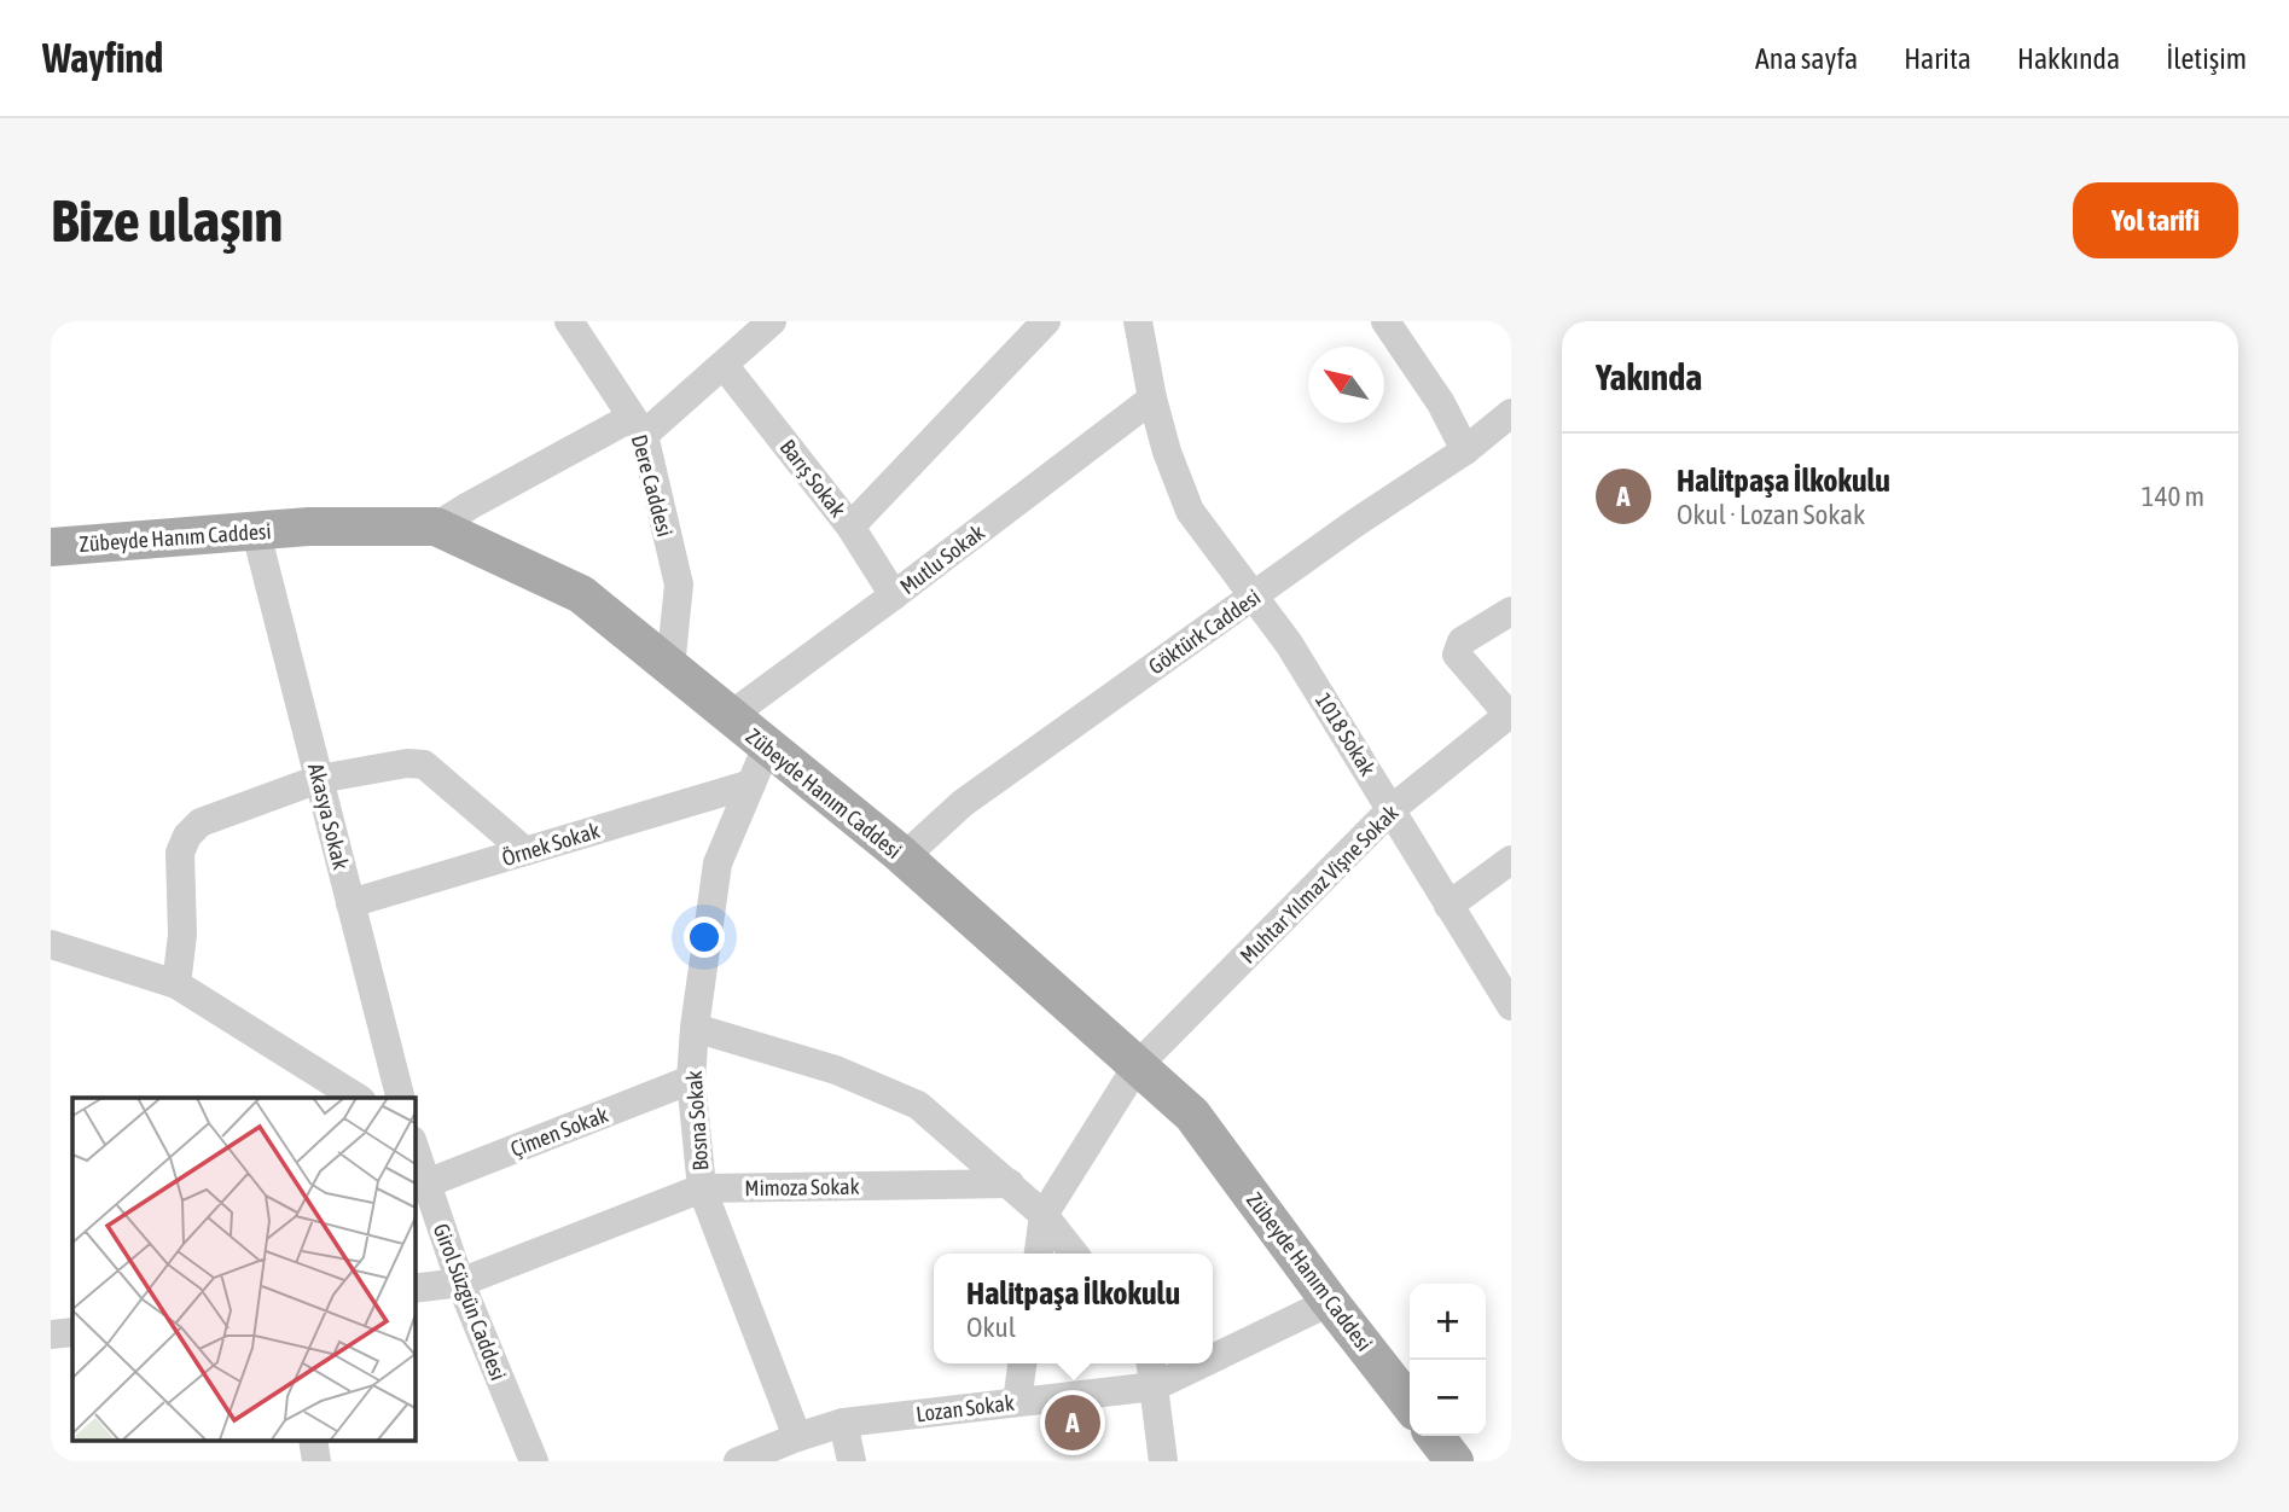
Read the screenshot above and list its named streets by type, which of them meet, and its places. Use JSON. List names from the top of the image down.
{
  "streets": {
    "main road": ["Zübeyde Hanım Caddesi"],
    "street": [
      "Barış Sokak",
      "Dere Caddesi",
      "Mutlu Sokak",
      "Göktürk Caddesi",
      "1018 Sokak",
      "Akasya Sokak",
      "Örnek Sokak",
      "Muhtar Yılmaz Vişne Sokak",
      "Bosna Sokak",
      "Çimen Sokak",
      "Mimoza Sokak",
      "Girol Süzgün Caddesi",
      "Lozan Sokak"
    ]
  },
  "crossings": [
    ["Barış Sokak", "Mutlu Sokak"],
    ["Dere Caddesi", "Zübeyde Hanım Caddesi"],
    ["Zübeyde Hanım Caddesi", "Mutlu Sokak"],
    ["Zübeyde Hanım Caddesi", "Göktürk Caddesi"],
    ["Zübeyde Hanım Caddesi", "Akasya Sokak"],
    ["Zübeyde Hanım Caddesi", "Muhtar Yılmaz Vişne Sokak"],
    ["Zübeyde Hanım Caddesi", "Bosna Sokak"],
    ["Zübeyde Hanım Caddesi", "Lozan Sokak"],
    ["Mutlu Sokak", "1018 Sokak"],
    ["Göktürk Caddesi", "1018 Sokak"],
    ["1018 Sokak", "Muhtar Yılmaz Vişne Sokak"],
    ["Akasya Sokak", "Örnek Sokak"],
    ["Örnek Sokak", "Bosna Sokak"],
    ["Bosna Sokak", "Çimen Sokak"],
    ["Bosna Sokak", "Mimoza Sokak"],
    ["Bosna Sokak", "Lozan Sokak"],
    ["Çimen Sokak", "Girol Süzgün Caddesi"],
    ["Mimoza Sokak", "Girol Süzgün Caddesi"]
  ],
  "north": "top left",
  "page": {
    "header": "Wayfind",
    "nav": [
      "Ana sayfa",
      "Harita",
      "Hakkında",
      "İletişim"
    ],
    "buttons": "Yol tarifi",
    "title": "Bize ulaşın",
    "heading": "Yakında",
    "list": [
      {
        "mark": "A",
        "name": "Halitpaşa İlkokulu",
        "note": "Okul · Lozan Sokak",
        "value": "140 m"
      }
    ],
    "popup": ["Halitpaşa İlkokulu", "Okul"],
    "map_buttons": ["+", "−"],
    "pins": "A"
  }
}
